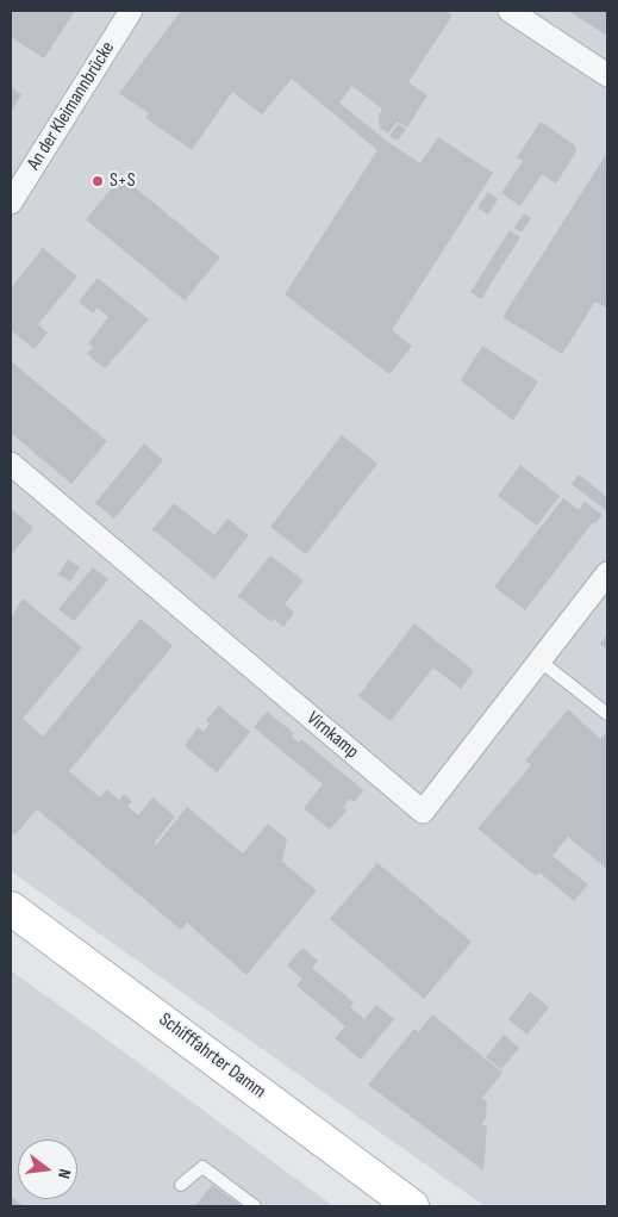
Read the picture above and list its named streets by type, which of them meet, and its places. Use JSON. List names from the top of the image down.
{
  "streets": {
    "main road": ["Schifffahrter Damm"],
    "street": ["An der Kleimannbrücke", "Virnkamp"]
  },
  "places": ["S+S"],
  "north": "right"
}
